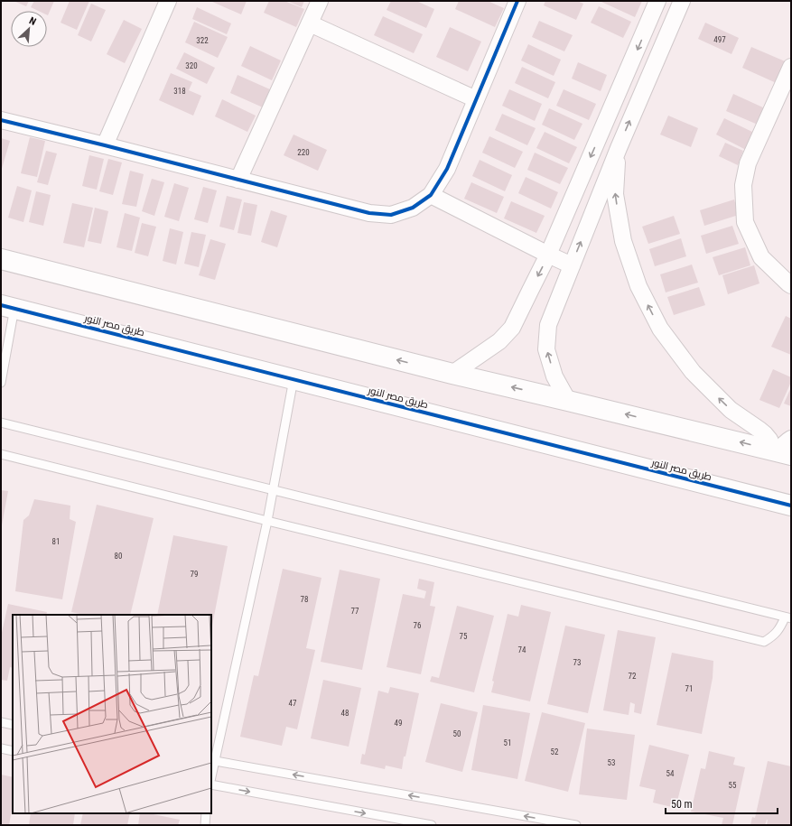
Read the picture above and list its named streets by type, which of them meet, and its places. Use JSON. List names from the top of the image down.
{
  "streets": {
    "street": ["طريق مصر النور"]
  },
  "house_numbers": [
    "497",
    "322",
    "320",
    "318",
    "220",
    "81",
    "80",
    "79",
    "78",
    "77",
    "76",
    "75",
    "74",
    "73",
    "72",
    "71",
    "47",
    "48",
    "49",
    "50",
    "51",
    "52",
    "53",
    "54",
    "55"
  ],
  "scale_bar": "50 m",
  "north": "top right"
}
